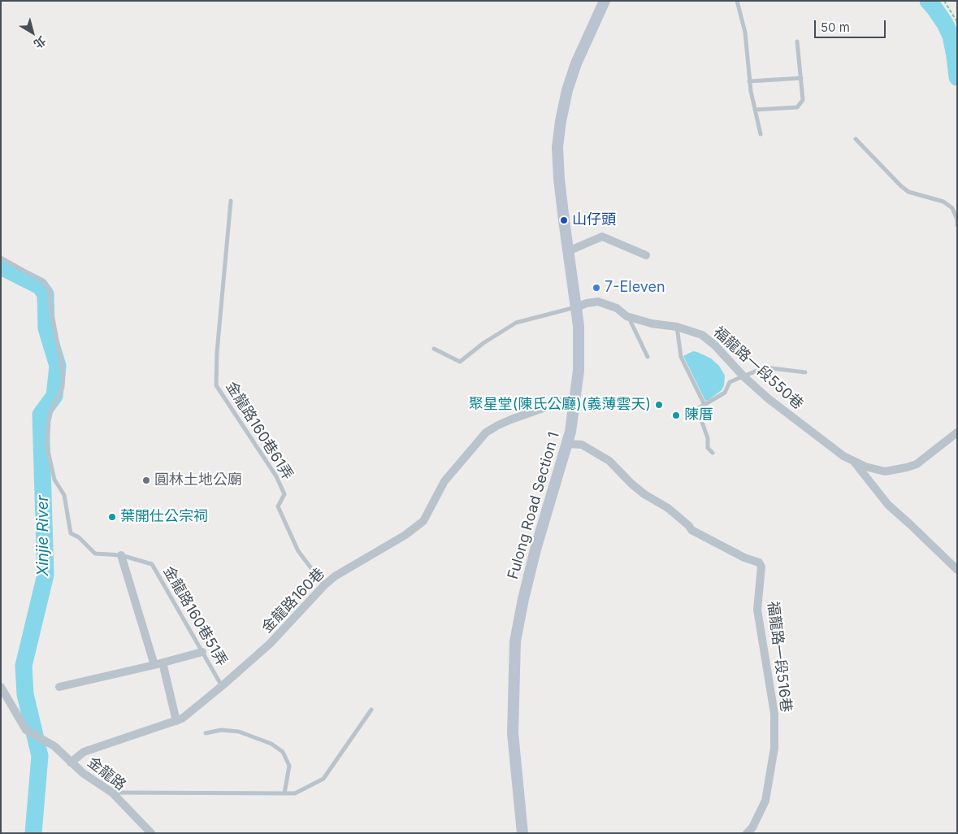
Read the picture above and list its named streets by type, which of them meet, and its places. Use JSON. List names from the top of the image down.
{
  "streets": {
    "main road": ["Fulong Road Section 1"],
    "street": [
      "福龍路一段550巷",
      "金龍路160巷",
      "福龍路一段516巷",
      "金龍路"
    ],
    "lane": ["金龍路160巷61弄", "金龍路160巷51弄"]
  },
  "crossings": [
    ["福龍路一段550巷", "Fulong Road Section 1"],
    ["金龍路160巷61弄", "金龍路160巷"],
    ["Fulong Road Section 1", "金龍路160巷"],
    ["Fulong Road Section 1", "福龍路一段516巷"],
    ["金龍路160巷", "金龍路160巷51弄"],
    ["金龍路160巷", "金龍路"]
  ],
  "water": ["Xinjie River"],
  "places": [
    "山仔頭",
    "7-Eleven",
    "聚星堂(陳氏公廳)(義薄雲天)",
    "陳厝",
    "圓林土地公廟",
    "葉開仕公宗祠"
  ],
  "scale_bar": "50 m",
  "north": "bottom right"
}
